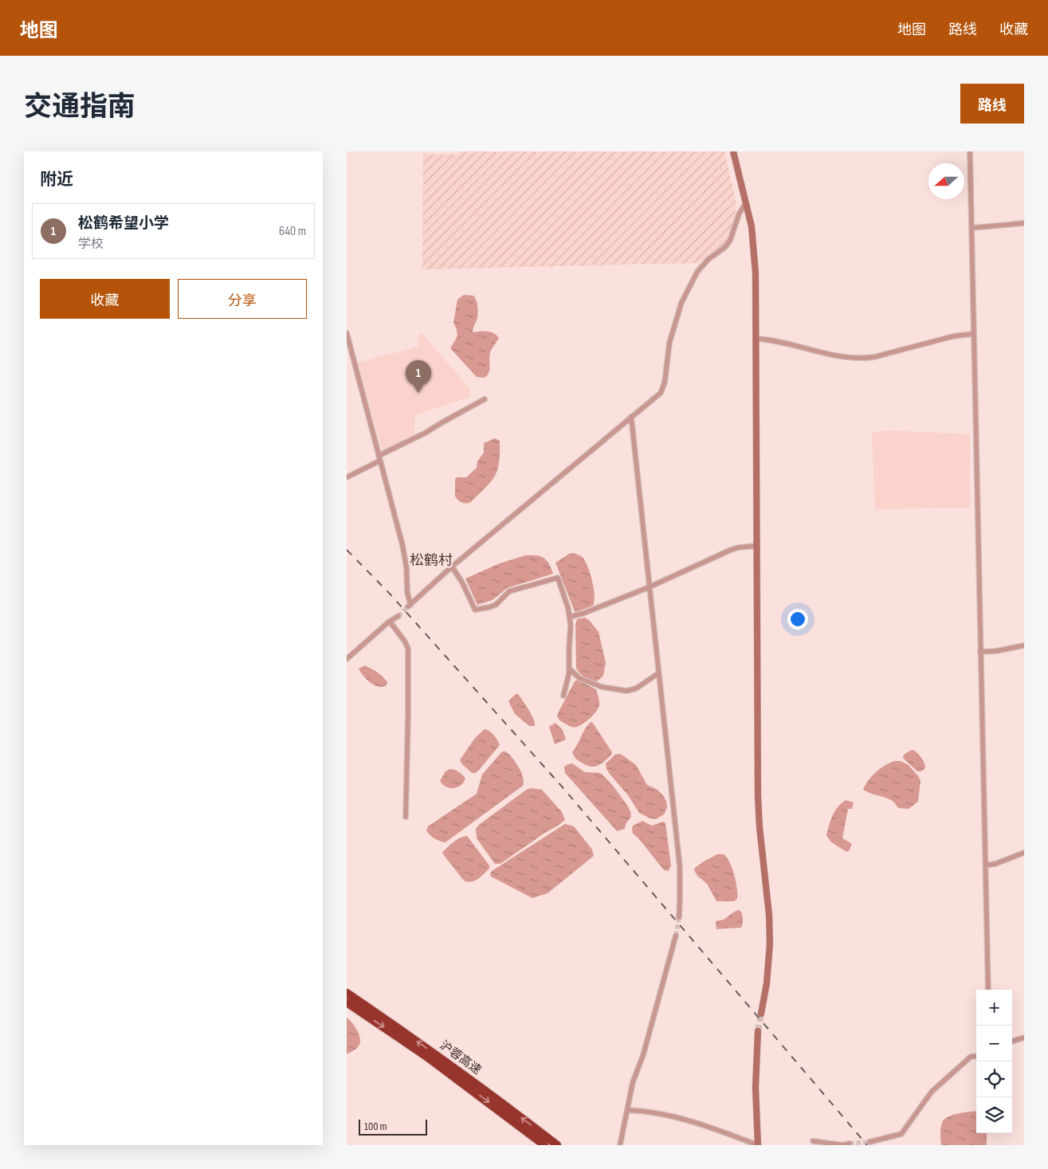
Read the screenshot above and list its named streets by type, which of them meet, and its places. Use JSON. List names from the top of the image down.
{
  "streets": {
    "highway": ["沪蓉高速"]
  },
  "districts": ["松鹤村"],
  "scale_bar": "100 m",
  "north": "left",
  "page": {
    "header": "地图",
    "nav": ["地图", "路线", "收藏"],
    "title": "交通指南",
    "buttons": [
      "路线",
      ["收藏", "分享"]
    ],
    "heading": "附近",
    "list": [
      {
        "mark": "1",
        "name": "松鹤希望小学",
        "note": "学校",
        "value": "640 m"
      }
    ],
    "pins": "1",
    "map_buttons": ["+", "−"],
    "scale": "100 m"
  }
}
